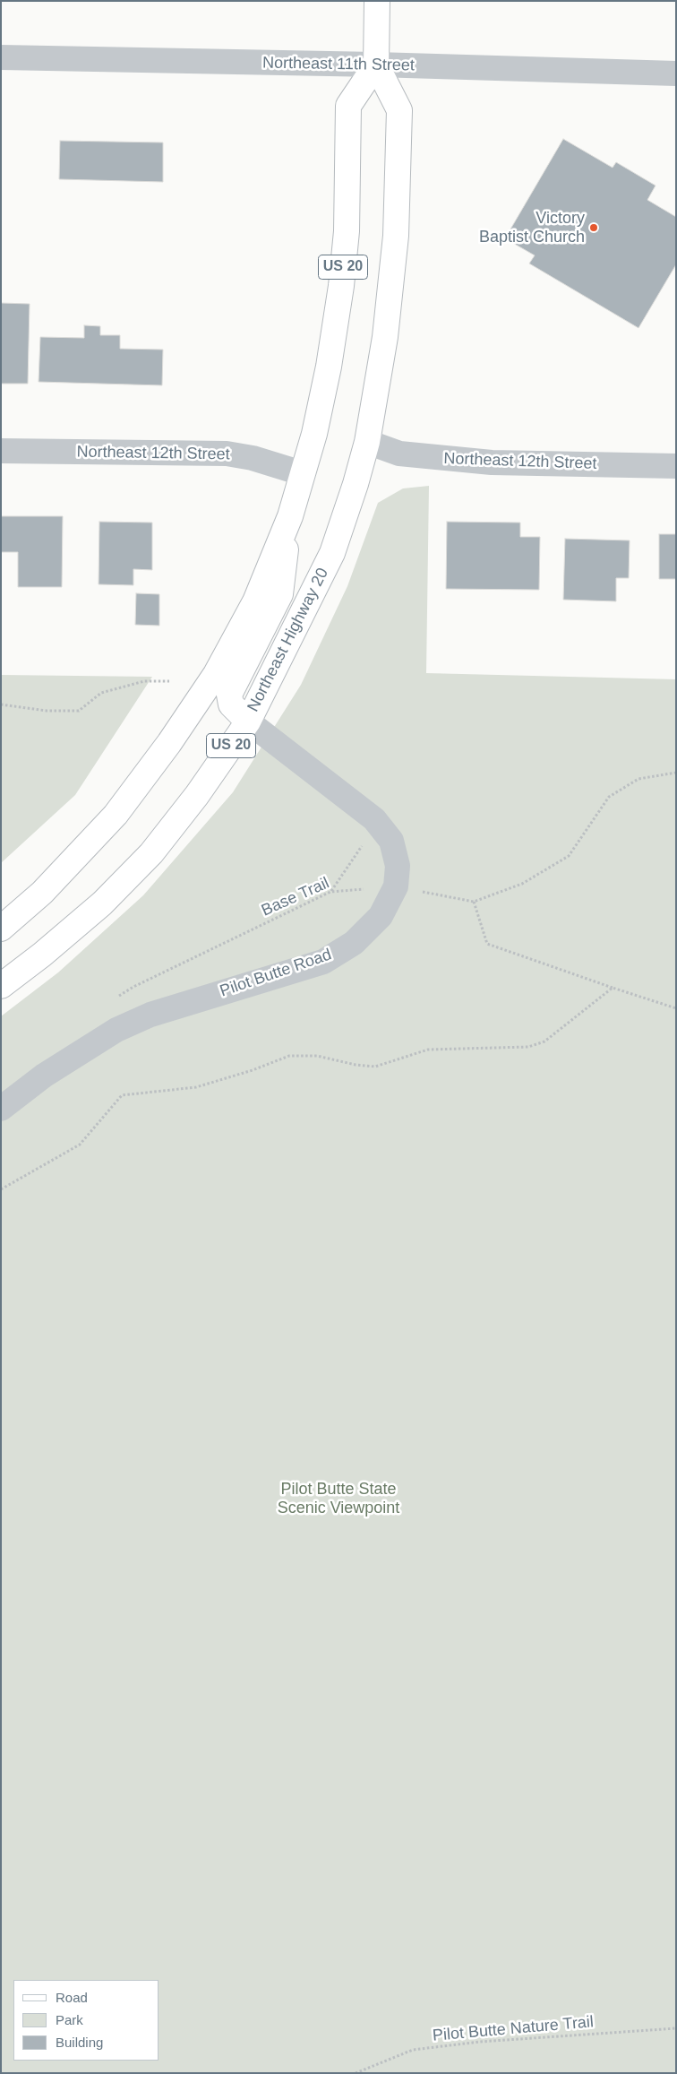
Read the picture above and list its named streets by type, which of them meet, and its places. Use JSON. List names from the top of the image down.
{
  "streets": {
    "main road": ["US 20", "Northeast Highway 20"],
    "street": ["Northeast 11th Street", "Northeast 12th Street", "Pilot Butte Road"],
    "path": ["Base Trail", "Pilot Butte Nature Trail"]
  },
  "crossings": [
    ["Northeast 11th Street", "US 20"],
    ["US 20", "Northeast 12th Street"],
    ["US 20", "Northeast Highway 20"],
    ["Northeast 12th Street", "Northeast Highway 20"],
    ["Northeast Highway 20", "Pilot Butte Road"],
    ["Base Trail", "Pilot Butte Road"]
  ],
  "parks": ["Pilot Butte State Scenic Viewpoint"],
  "places": ["Victory Baptist Church"],
  "legend": ["Road", "Park", "Building"]
}
